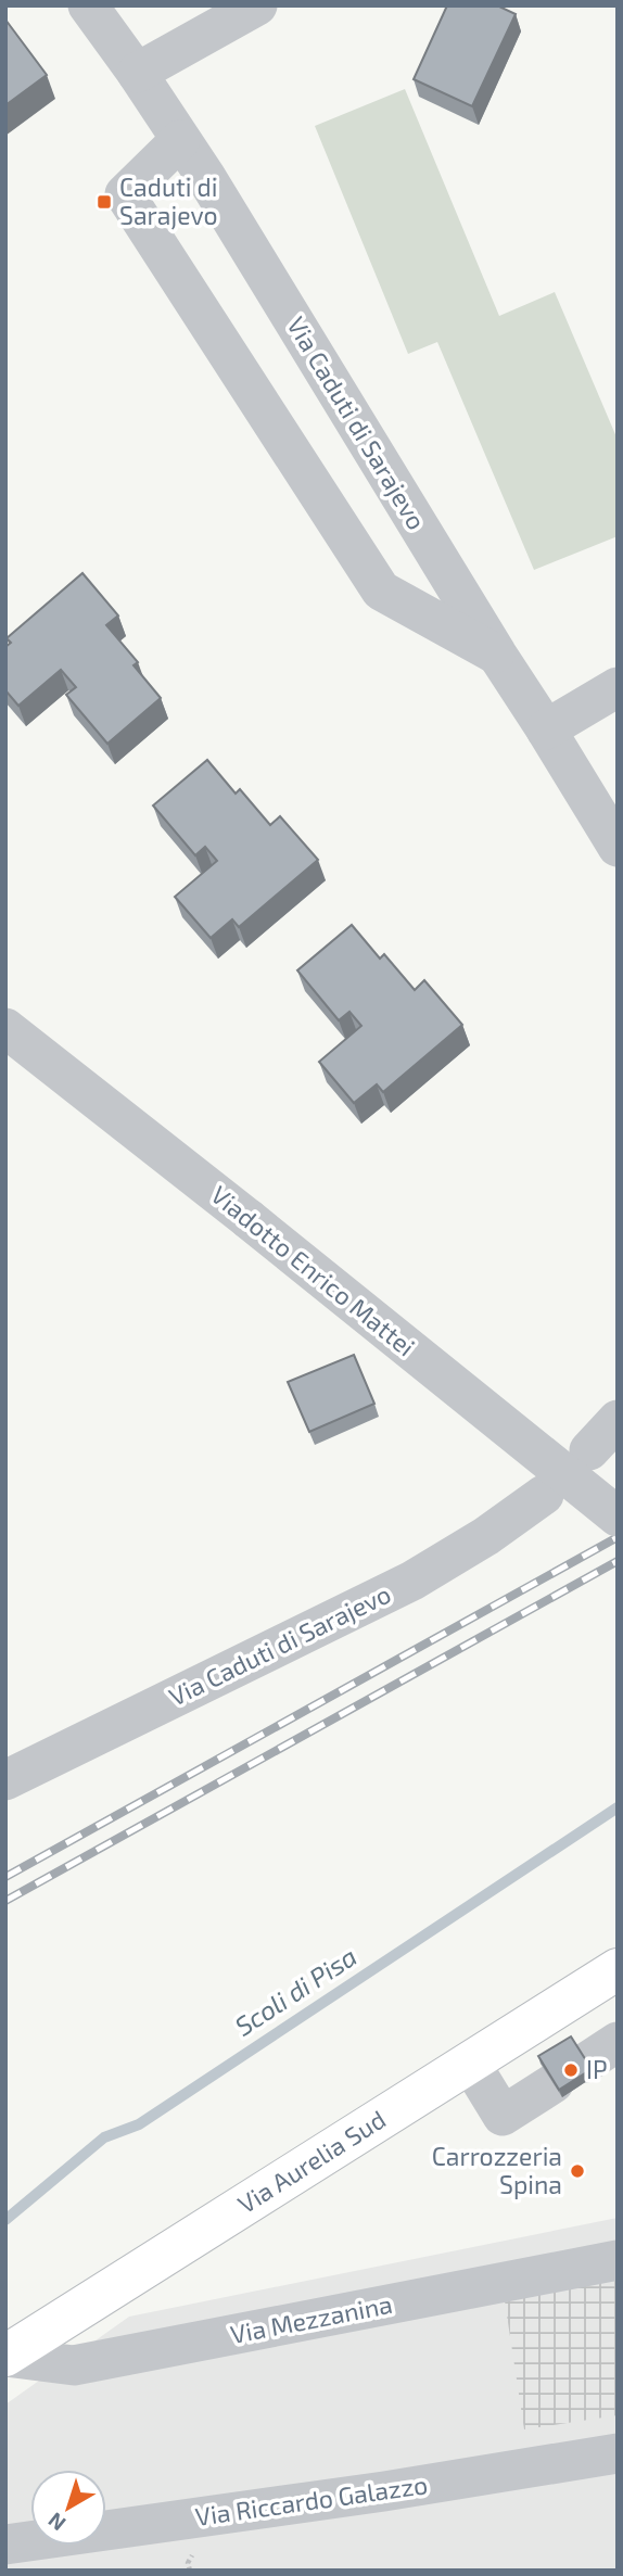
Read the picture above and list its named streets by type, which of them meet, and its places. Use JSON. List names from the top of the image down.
{
  "streets": {
    "main road": ["Via Aurelia Sud"],
    "street": [
      "Via Caduti di Sarajevo",
      "Viadotto Enrico Mattei",
      "Via Mezzanina",
      "Via Riccardo Galazzo"
    ]
  },
  "crossings": [
    ["Via Aurelia Sud", "Via Mezzanina"]
  ],
  "water": ["Scoli di Pisa"],
  "places": {
    "transit": ["Caduti di Sarajevo"],
    "other": ["IP", "Carrozzeria Spina"]
  },
  "north": "bottom left"
}
